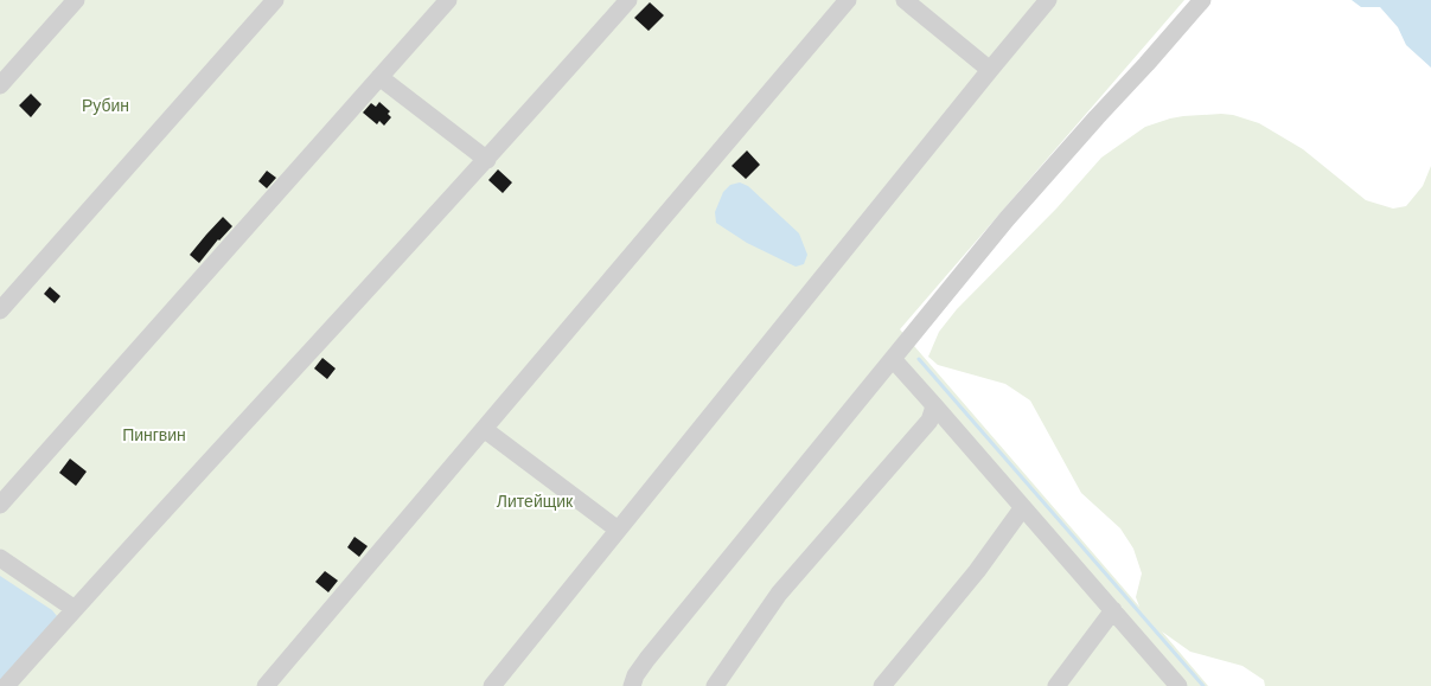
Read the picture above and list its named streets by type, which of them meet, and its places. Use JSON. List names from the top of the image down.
{
  "parks": ["Рубин", "Пингвин", "Литейщик"]
}
